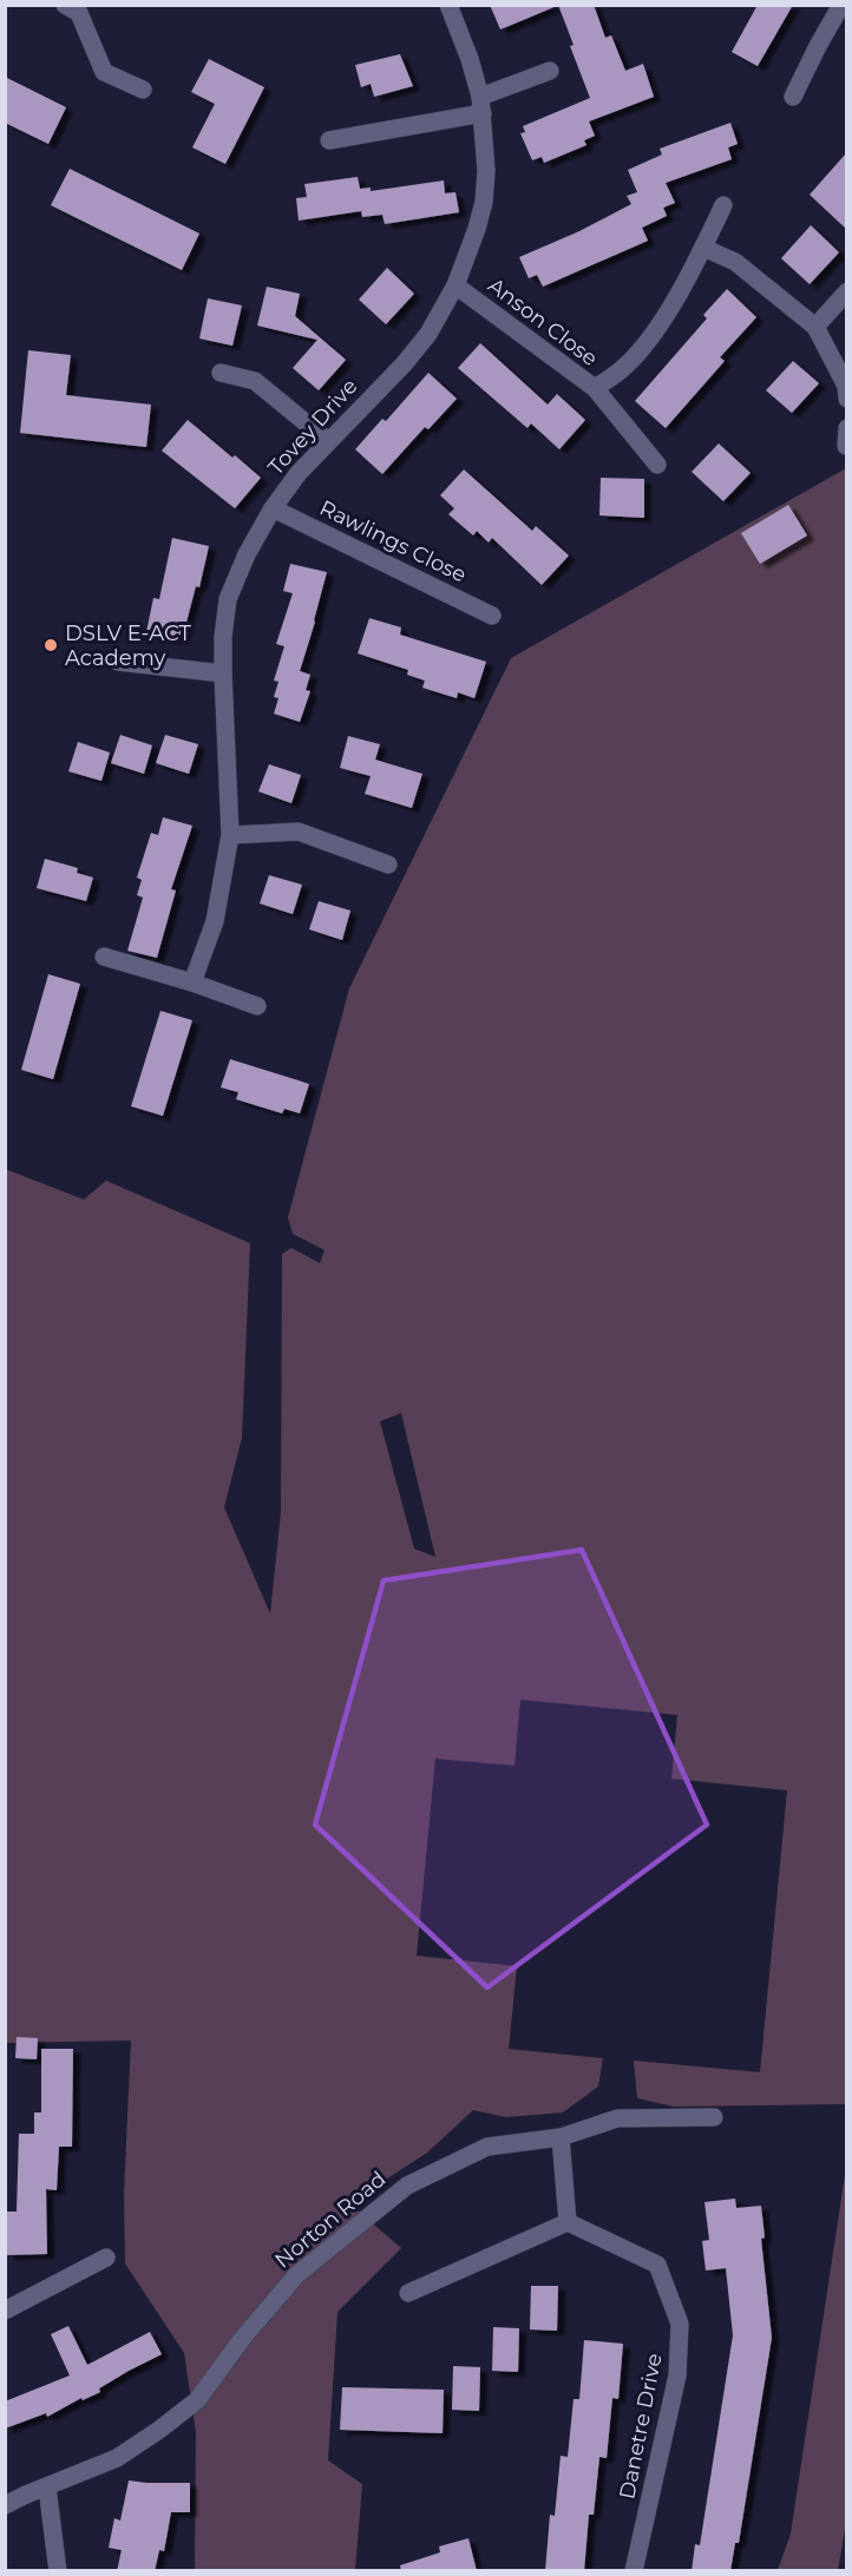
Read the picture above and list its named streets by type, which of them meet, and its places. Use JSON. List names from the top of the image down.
{
  "streets": {
    "street": [
      "Anson Close",
      "Tovey Drive",
      "Rawlings Close",
      "Norton Road",
      "Danetre Drive"
    ]
  },
  "crossings": [
    ["Anson Close", "Tovey Drive"],
    ["Tovey Drive", "Rawlings Close"]
  ],
  "places": ["DSLV E-ACT Academy"]
}
